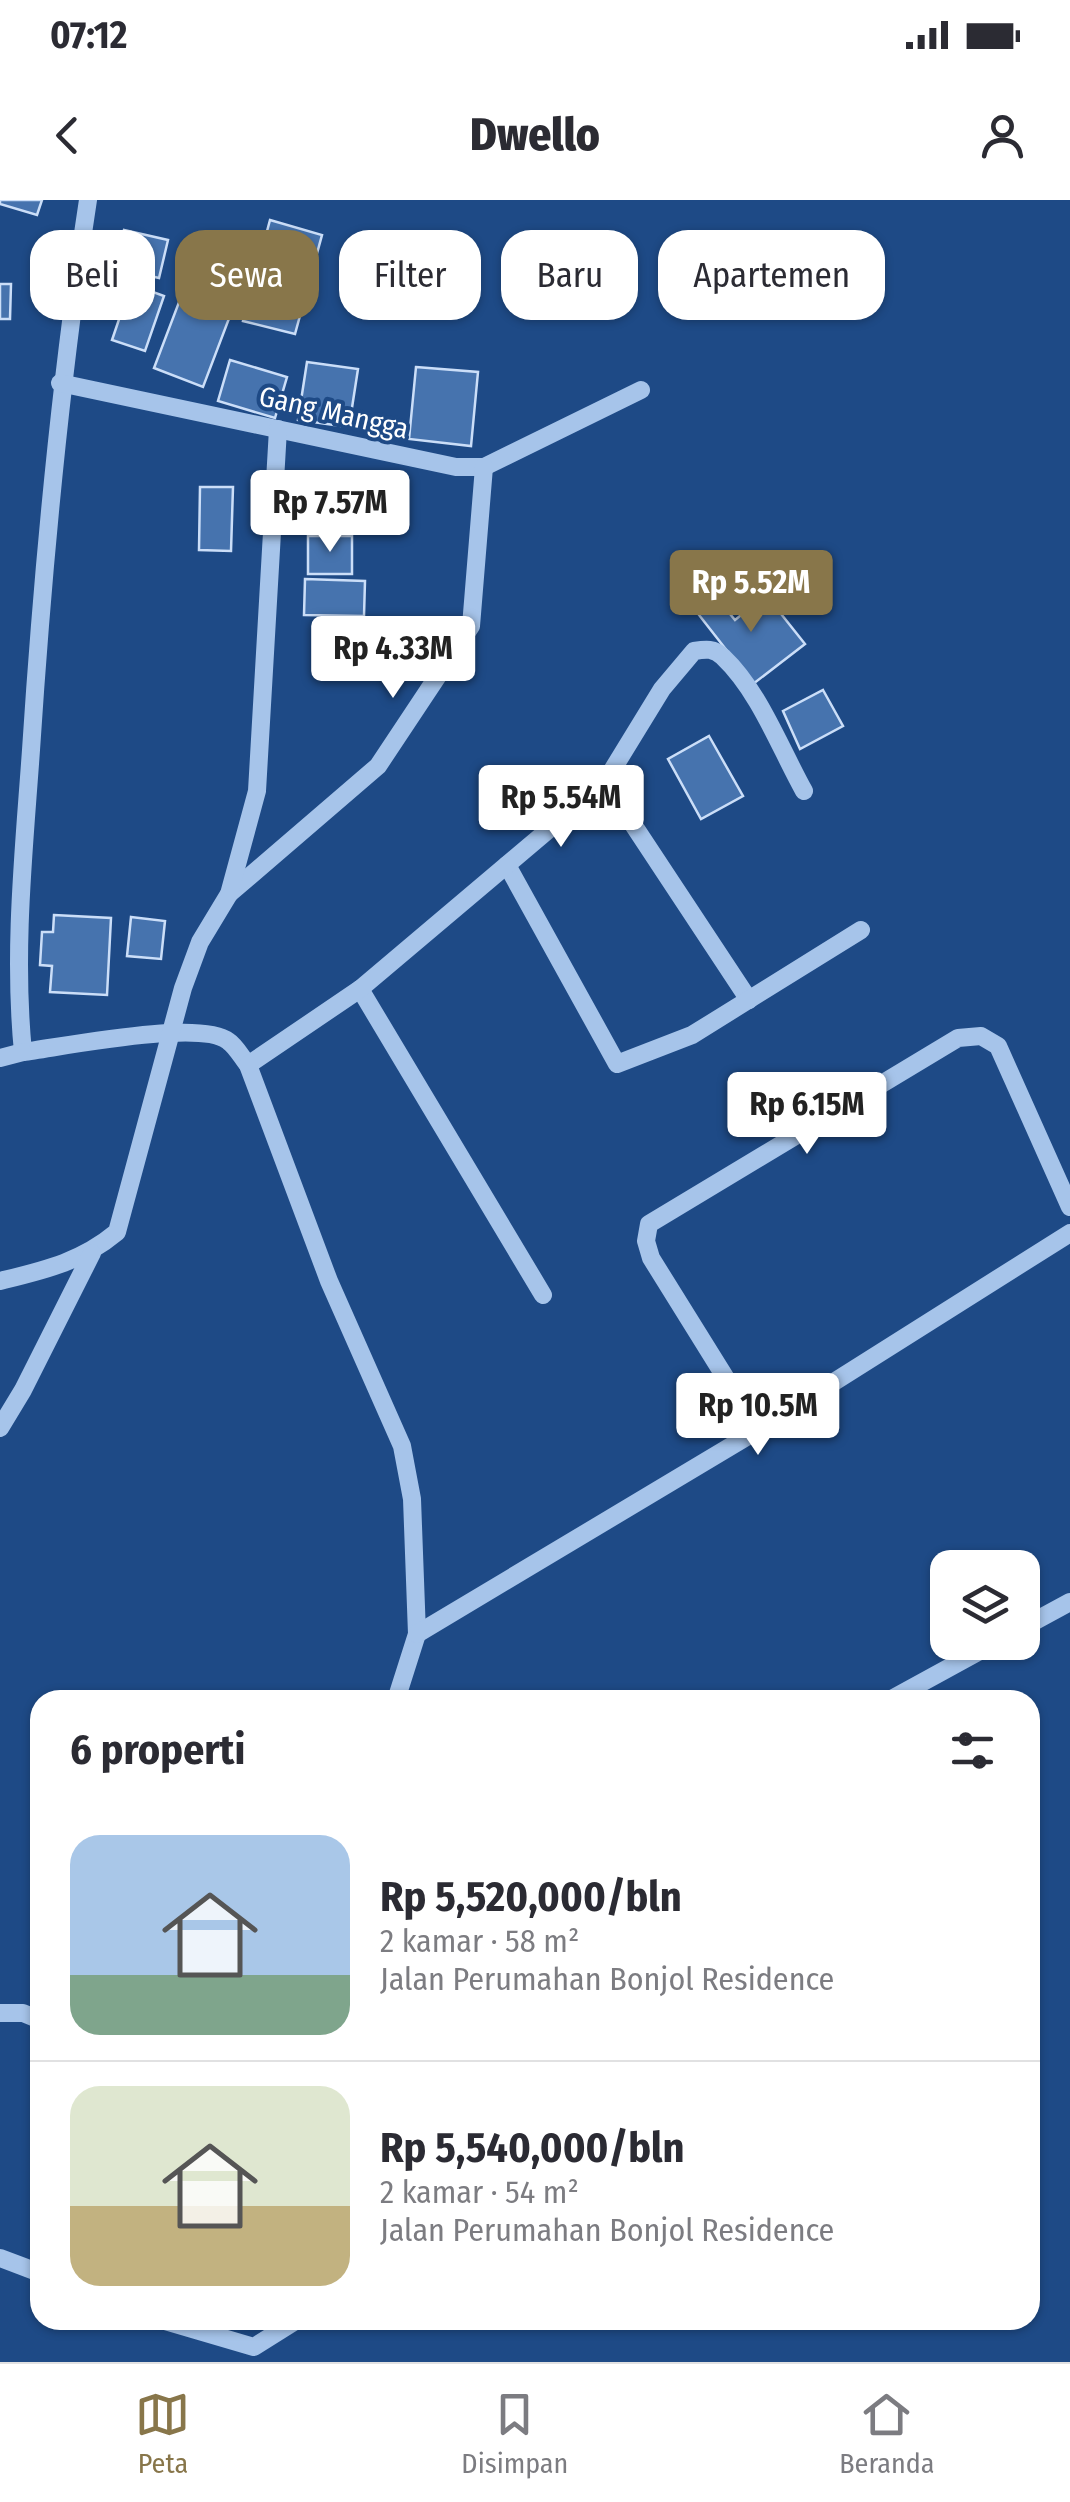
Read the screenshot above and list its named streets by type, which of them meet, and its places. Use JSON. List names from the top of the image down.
{
  "streets": {
    "street": ["Gang Mangga"]
  },
  "page": {
    "status": "07:12",
    "header": "Dwello",
    "chip": [
      "Beli",
      "Sewa",
      "Filter",
      "Baru",
      "Apartemen"
    ],
    "price": [
      "Rp 7.57M",
      "Rp 5.52M",
      "Rp 4.33M",
      "Rp 5.54M",
      "Rp 6.15M",
      "Rp 10.5M"
    ],
    "heading": "6 properti",
    "list": [
      {
        "name": "Rp 5,520,000/bln",
        "note": "2 kamar · 58 m² · Jalan Perumahan Bonjol Residence"
      },
      {
        "name": "Rp 5,540,000/bln",
        "note": "2 kamar · 54 m² · Jalan Perumahan Bonjol Residence"
      }
    ],
    "tabs": ["Peta", "Disimpan", "Beranda"]
  }
}
